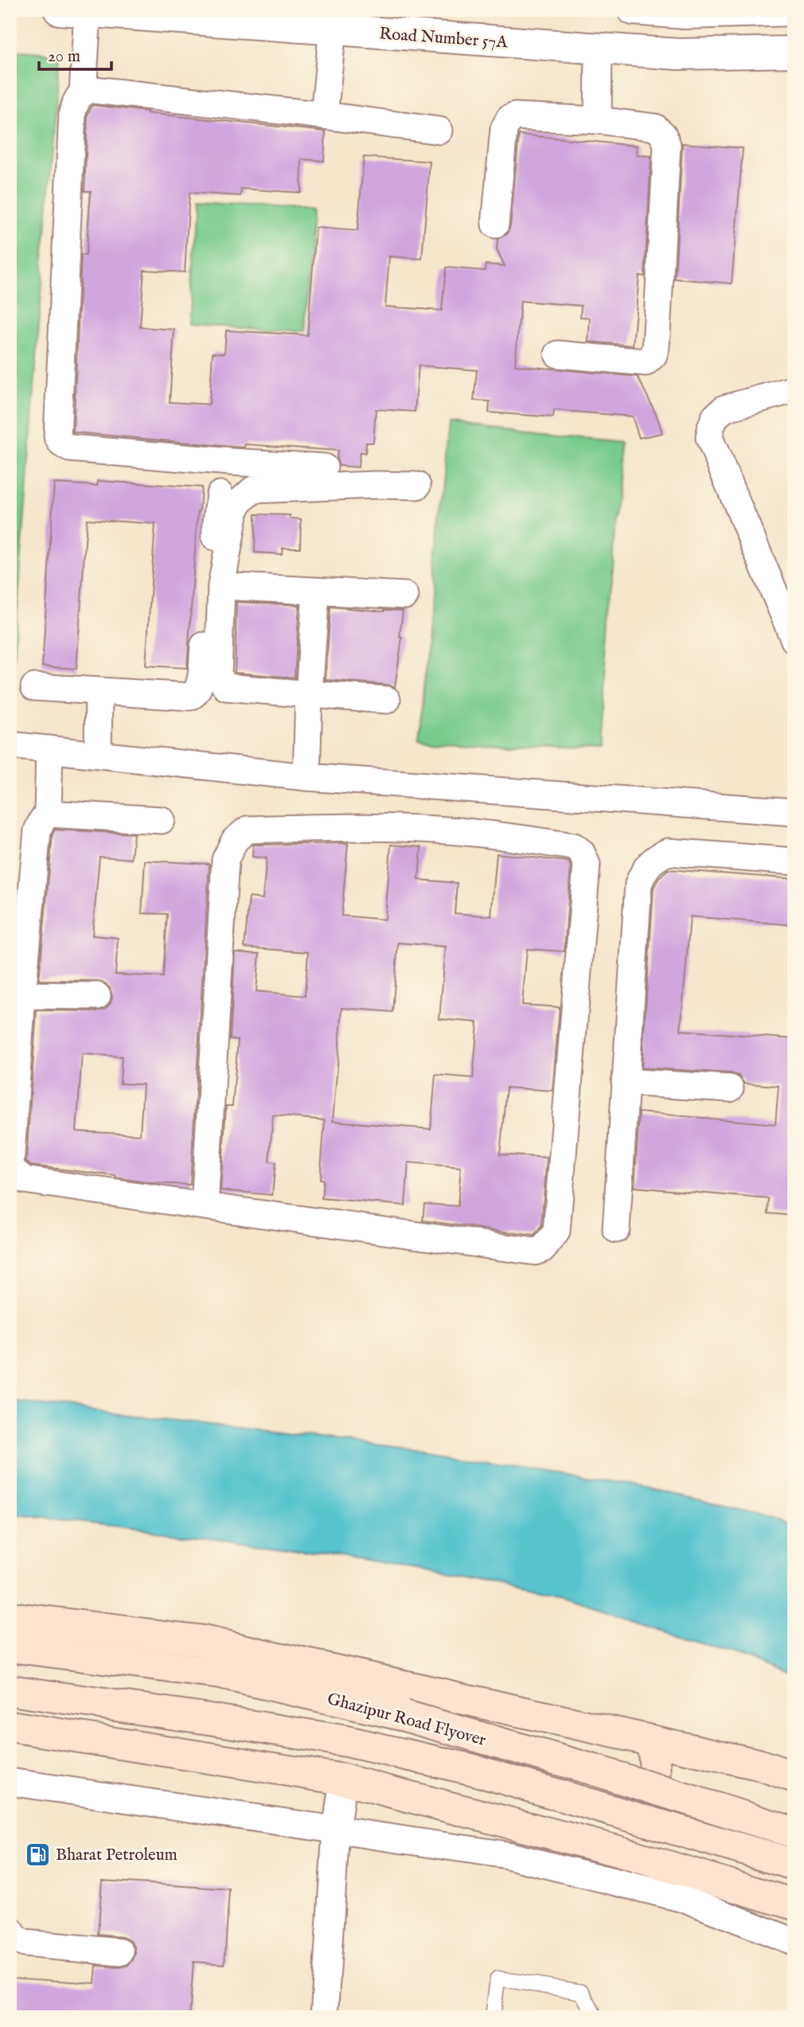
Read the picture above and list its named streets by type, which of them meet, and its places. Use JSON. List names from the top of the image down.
{
  "streets": {
    "main road": ["Ghazipur Road Flyover"],
    "street": ["Road Number 57A"]
  },
  "places": {
    "fuel station": ["Bharat Petroleum"]
  },
  "scale_bar": "20 m"
}
